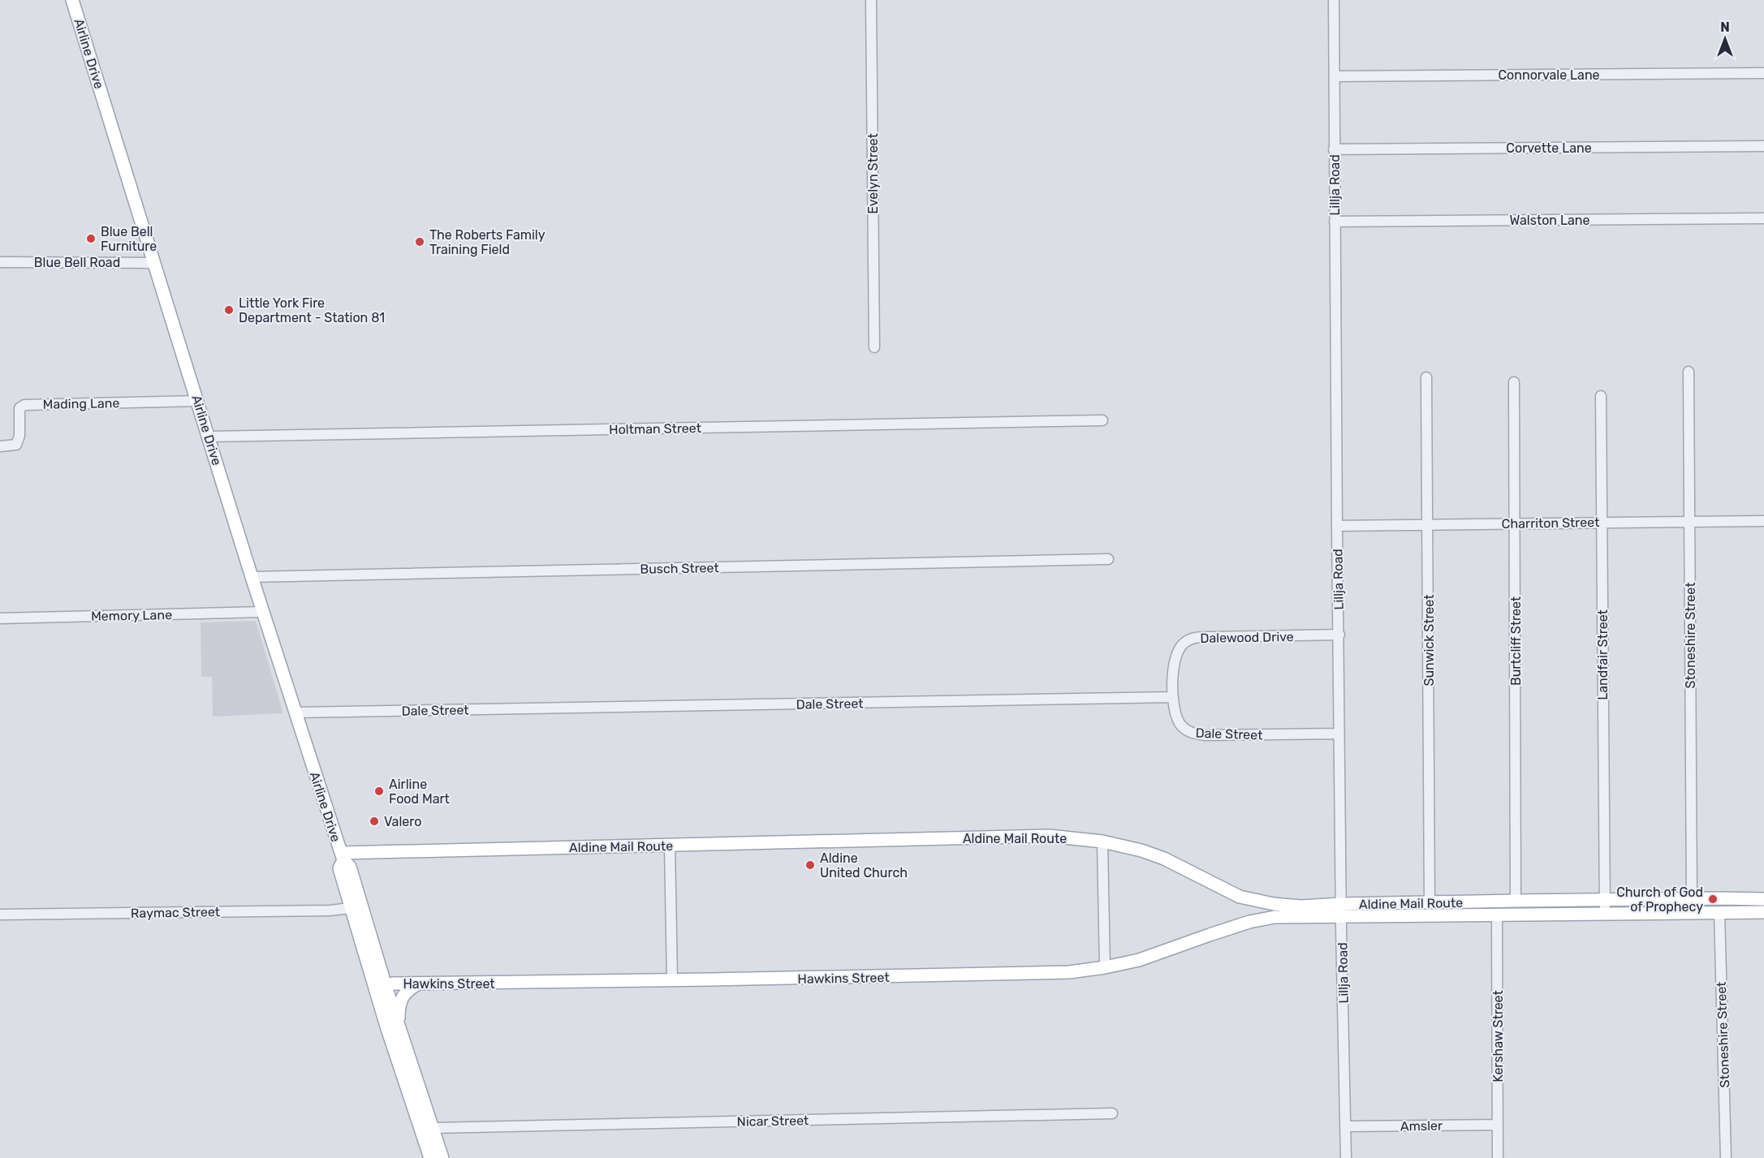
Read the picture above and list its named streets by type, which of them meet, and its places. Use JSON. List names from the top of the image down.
{
  "streets": {
    "main road": ["Airline Drive", "Aldine Mail Route", "Hawkins Street"],
    "street": [
      "Connorvale Lane",
      "Corvette Lane",
      "Evelyn Street",
      "Lillja Road",
      "Walston Lane",
      "Blue Bell Road",
      "Mading Lane",
      "Holtman Street",
      "Charriton Street",
      "Busch Street",
      "Memory Lane",
      "Stoneshire Street",
      "Dalewood Drive",
      "Sunwick Street",
      "Burtcliff Street",
      "Landfair Street",
      "Dale Street",
      "Raymac Street",
      "Kershaw Street",
      "Nicar Street",
      "Amsler"
    ]
  },
  "crossings": [
    ["Airline Drive", "Blue Bell Road"],
    ["Airline Drive", "Mading Lane"],
    ["Airline Drive", "Holtman Street"],
    ["Airline Drive", "Busch Street"],
    ["Airline Drive", "Memory Lane"],
    ["Airline Drive", "Dale Street"],
    ["Airline Drive", "Aldine Mail Route"],
    ["Airline Drive", "Raymac Street"],
    ["Airline Drive", "Hawkins Street"],
    ["Airline Drive", "Nicar Street"],
    ["Connorvale Lane", "Lillja Road"],
    ["Corvette Lane", "Lillja Road"],
    ["Lillja Road", "Walston Lane"],
    ["Lillja Road", "Charriton Street"],
    ["Lillja Road", "Dalewood Drive"],
    ["Lillja Road", "Dale Street"],
    ["Lillja Road", "Aldine Mail Route"],
    ["Lillja Road", "Amsler"],
    ["Charriton Street", "Stoneshire Street"],
    ["Charriton Street", "Sunwick Street"],
    ["Charriton Street", "Burtcliff Street"],
    ["Charriton Street", "Landfair Street"],
    ["Stoneshire Street", "Aldine Mail Route"],
    ["Dalewood Drive", "Dale Street"],
    ["Sunwick Street", "Aldine Mail Route"],
    ["Burtcliff Street", "Aldine Mail Route"],
    ["Landfair Street", "Aldine Mail Route"],
    ["Aldine Mail Route", "Hawkins Street"],
    ["Aldine Mail Route", "Kershaw Street"],
    ["Kershaw Street", "Amsler"]
  ],
  "places": [
    "Blue Bell Furniture",
    "The Roberts Family Training Field",
    "Little York Fire Department - Station 81",
    "Airline Food Mart",
    "Valero",
    "Aldine United Church",
    "Church of God of Prophecy"
  ],
  "north": "top"
}
